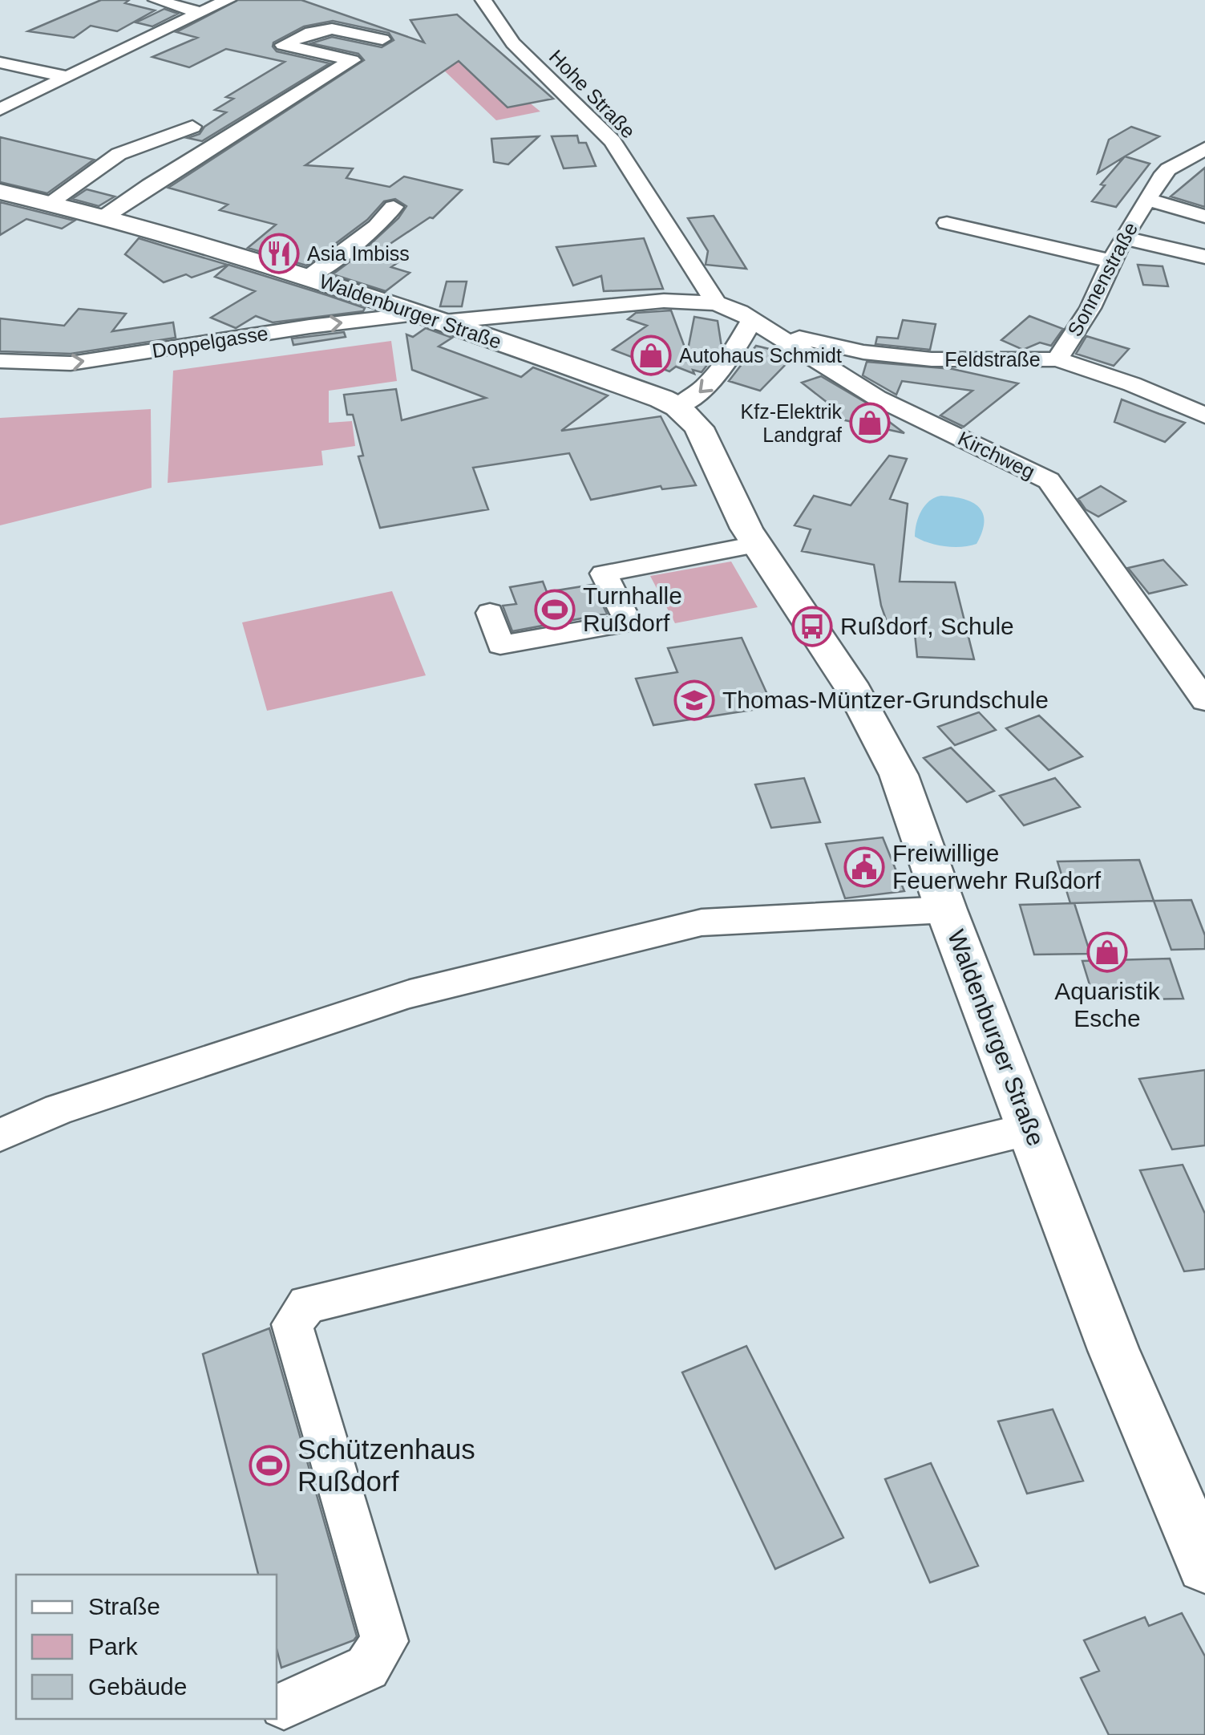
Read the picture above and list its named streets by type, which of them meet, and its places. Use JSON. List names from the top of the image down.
{
  "streets": {
    "main road": ["Waldenburger Straße"],
    "street": [
      "Hohe Straße",
      "Sonnenstraße",
      "Doppelgasse",
      "Feldstraße",
      "Kirchweg"
    ]
  },
  "crossings": [
    ["Hohe Straße", "Kirchweg"],
    ["Sonnenstraße", "Feldstraße"],
    ["Waldenburger Straße", "Doppelgasse"],
    ["Waldenburger Straße", "Kirchweg"],
    ["Doppelgasse", "Kirchweg"],
    ["Feldstraße", "Kirchweg"]
  ],
  "places": {
    "restaurant": ["Asia Imbiss"],
    "shop": ["Autohaus Schmidt", "Kfz-Elektrik Landgraf", "Aquaristik Esche"],
    "sports": ["Turnhalle Rußdorf", "Schützenhaus Rußdorf"],
    "bus stop": ["Rußdorf, Schule"],
    "school or university": ["Thomas-Müntzer-Grundschule"],
    "public building": ["Freiwillige Feuerwehr Rußdorf"]
  },
  "legend": ["Straße", "Park", "Gebäude"]
}
